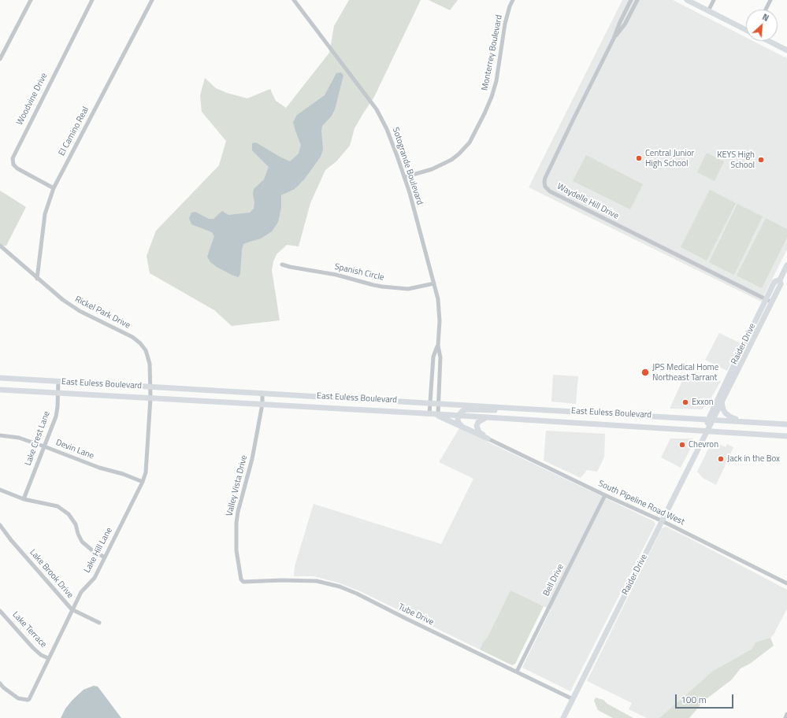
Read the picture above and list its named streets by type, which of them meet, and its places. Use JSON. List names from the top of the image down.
{
  "streets": {
    "main road": ["Raider Drive", "East Euless Boulevard"],
    "street": [
      "Monterrey Boulevard",
      "Woodvine Drive",
      "El Camino Real",
      "Sotogrande Boulevard",
      "Waydelle Hill Drive",
      "Spanish Circle",
      "Rickel Park Drive",
      "Lake Crest Lane",
      "Devin Lane",
      "Valley Vista Drive",
      "South Pipeline Road West",
      "Lake Hill Lane",
      "Lake Brook Drive",
      "Bell Drive",
      "Tube Drive",
      "Lake Terrace"
    ]
  },
  "crossings": [
    ["Monterrey Boulevard", "Sotogrande Boulevard"],
    ["Woodvine Drive", "El Camino Real"],
    ["El Camino Real", "Rickel Park Drive"],
    ["Sotogrande Boulevard", "Spanish Circle"],
    ["Sotogrande Boulevard", "East Euless Boulevard"],
    ["Waydelle Hill Drive", "Raider Drive"],
    ["Rickel Park Drive", "East Euless Boulevard"],
    ["Rickel Park Drive", "Lake Hill Lane"],
    ["Raider Drive", "East Euless Boulevard"],
    ["Raider Drive", "South Pipeline Road West"],
    ["Raider Drive", "Tube Drive"],
    ["East Euless Boulevard", "Lake Crest Lane"],
    ["East Euless Boulevard", "Valley Vista Drive"],
    ["East Euless Boulevard", "Lake Hill Lane"],
    ["Lake Crest Lane", "Devin Lane"],
    ["Devin Lane", "Lake Hill Lane"],
    ["Valley Vista Drive", "Tube Drive"],
    ["South Pipeline Road West", "Bell Drive"],
    ["Lake Hill Lane", "Lake Brook Drive"],
    ["Lake Hill Lane", "Lake Terrace"],
    ["Bell Drive", "Tube Drive"]
  ],
  "places": [
    "Central Junior High School",
    "KEYS High School",
    "JPS Medical Home Northeast Tarrant",
    "Exxon",
    "Chevron",
    "Jack in the Box"
  ],
  "scale_bar": "100 m",
  "north": "top right"
}
